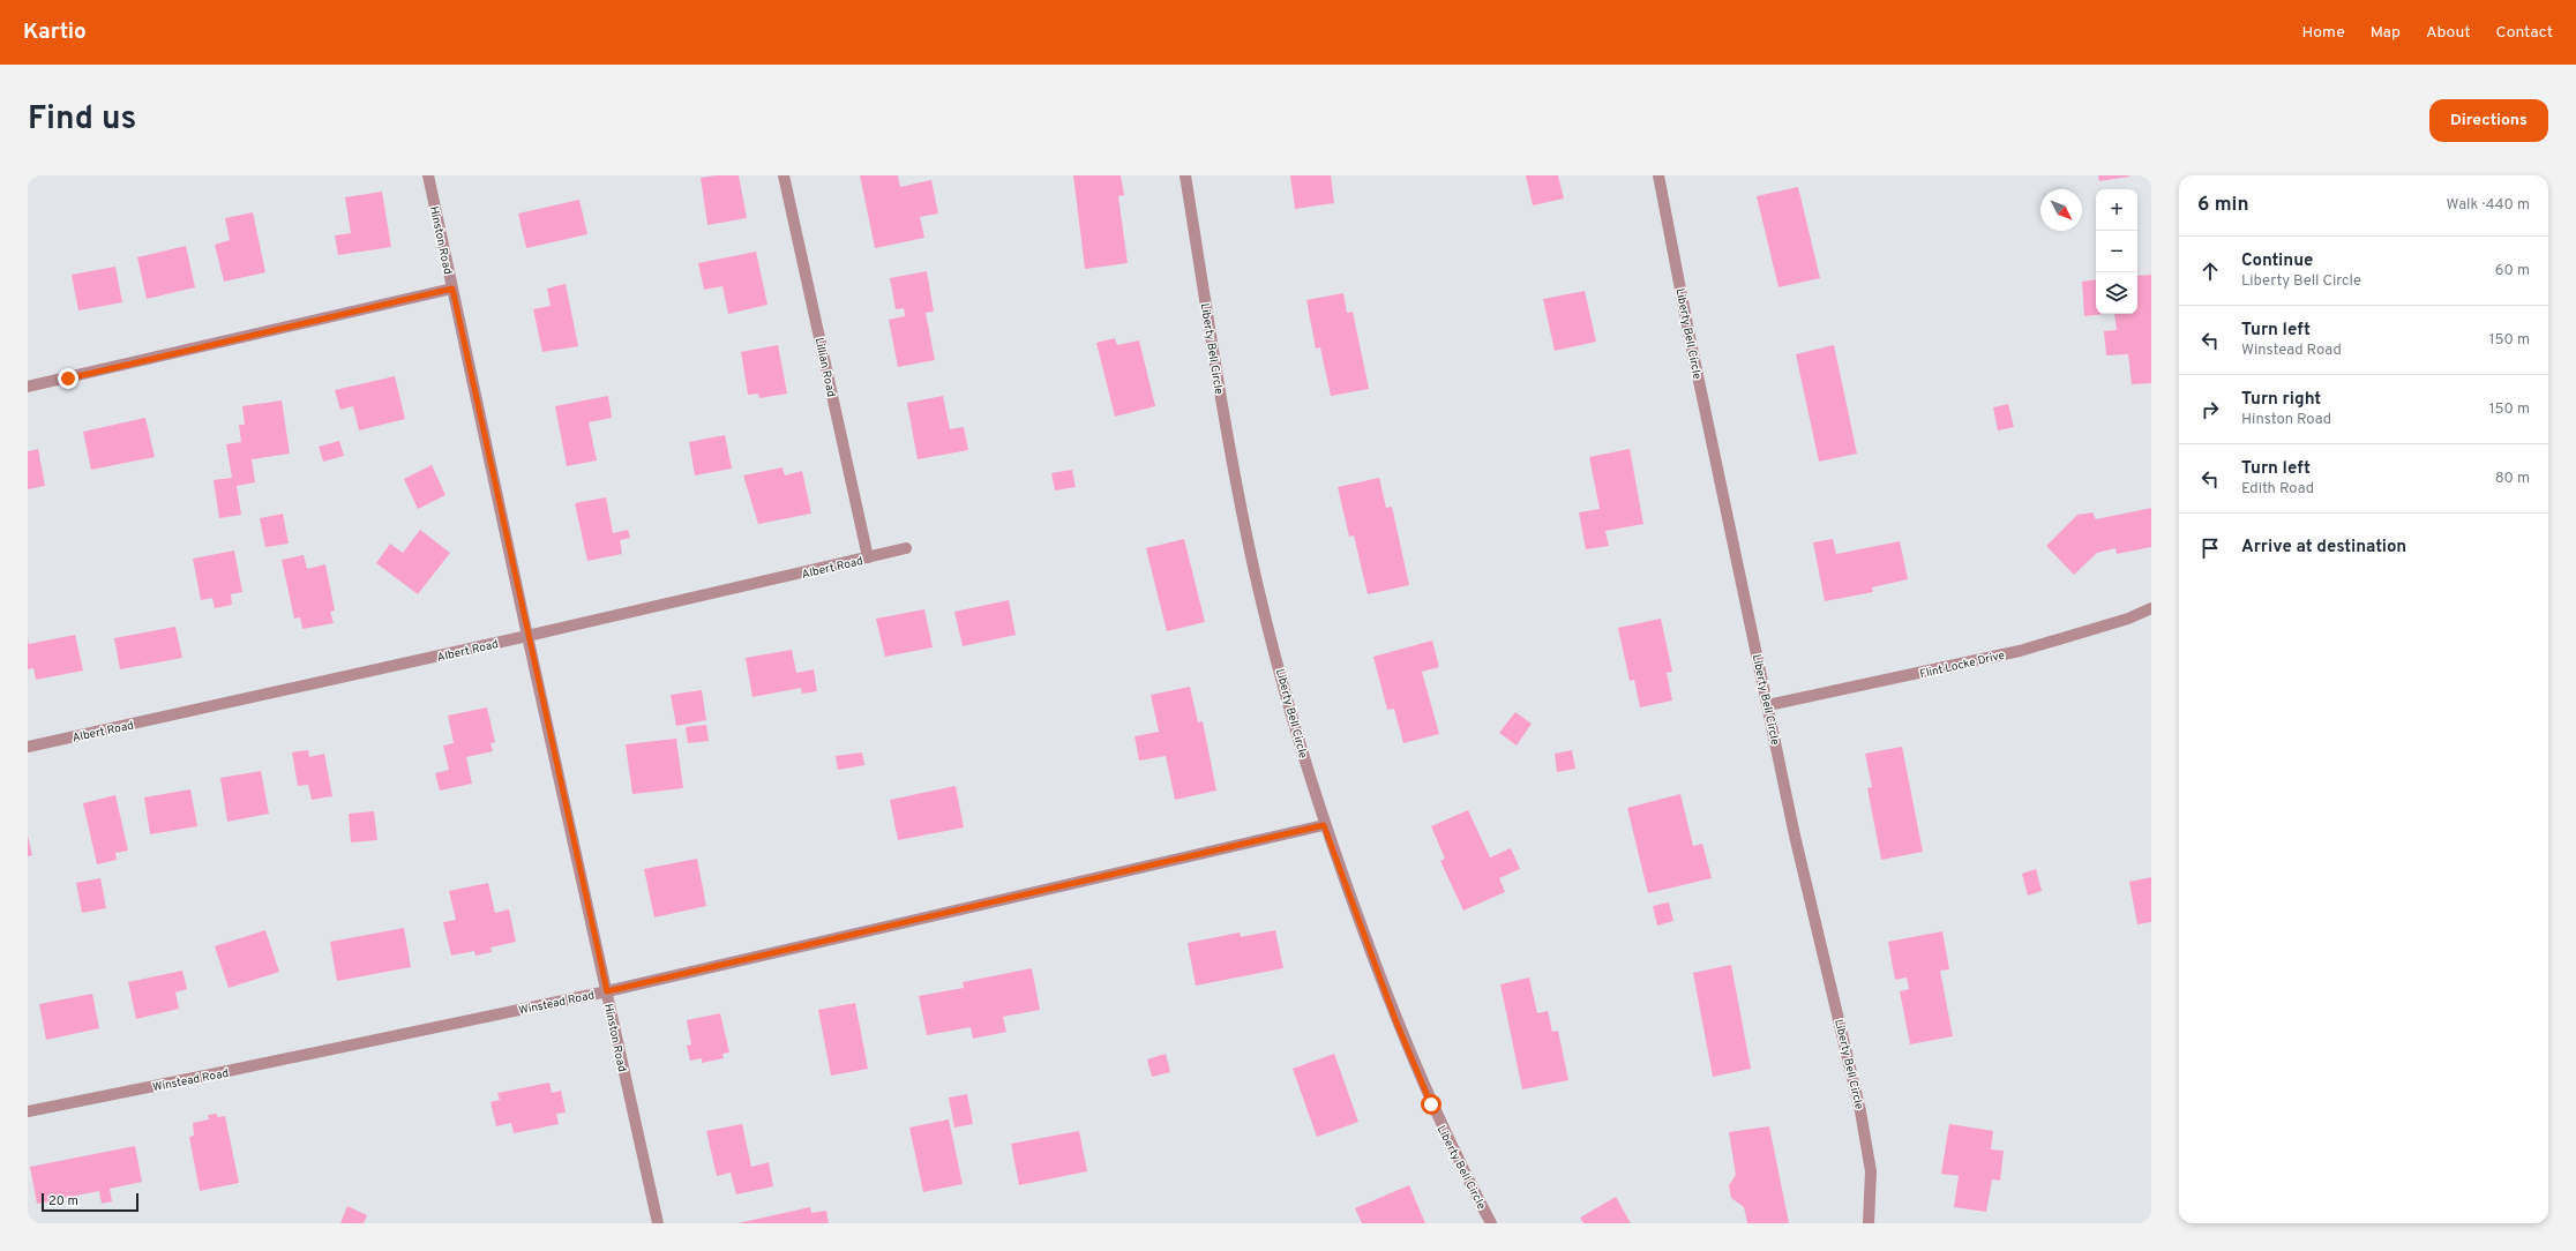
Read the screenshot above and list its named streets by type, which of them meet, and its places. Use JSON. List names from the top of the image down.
{
  "streets": {
    "street": [
      "Hinston Road",
      "Liberty Bell Circle",
      "Lillian Road",
      "Albert Road",
      "Flint Locke Drive",
      "Winstead Road"
    ]
  },
  "crossings": [
    ["Hinston Road", "Albert Road"],
    ["Hinston Road", "Winstead Road"],
    ["Liberty Bell Circle", "Flint Locke Drive"],
    ["Liberty Bell Circle", "Winstead Road"],
    ["Lillian Road", "Albert Road"]
  ],
  "scale_bar": "20 m",
  "north": "bottom right",
  "page": {
    "header": "Kartio",
    "nav": [
      "Home",
      "Map",
      "About",
      "Contact"
    ],
    "title": "Find us",
    "buttons": "Directions",
    "heading": ["6 min", "Walk · 440 m"],
    "map_buttons": ["+", "−"],
    "list": [
      ["Continue", "Liberty Bell Circle", "60 m"],
      ["Turn left", "Winstead Road", "150 m"],
      ["Turn right", "Hinston Road", "150 m"],
      ["Turn left", "Edith Road", "80 m"],
      "Arrive at destination"
    ],
    "scale": "20 m"
  }
}
